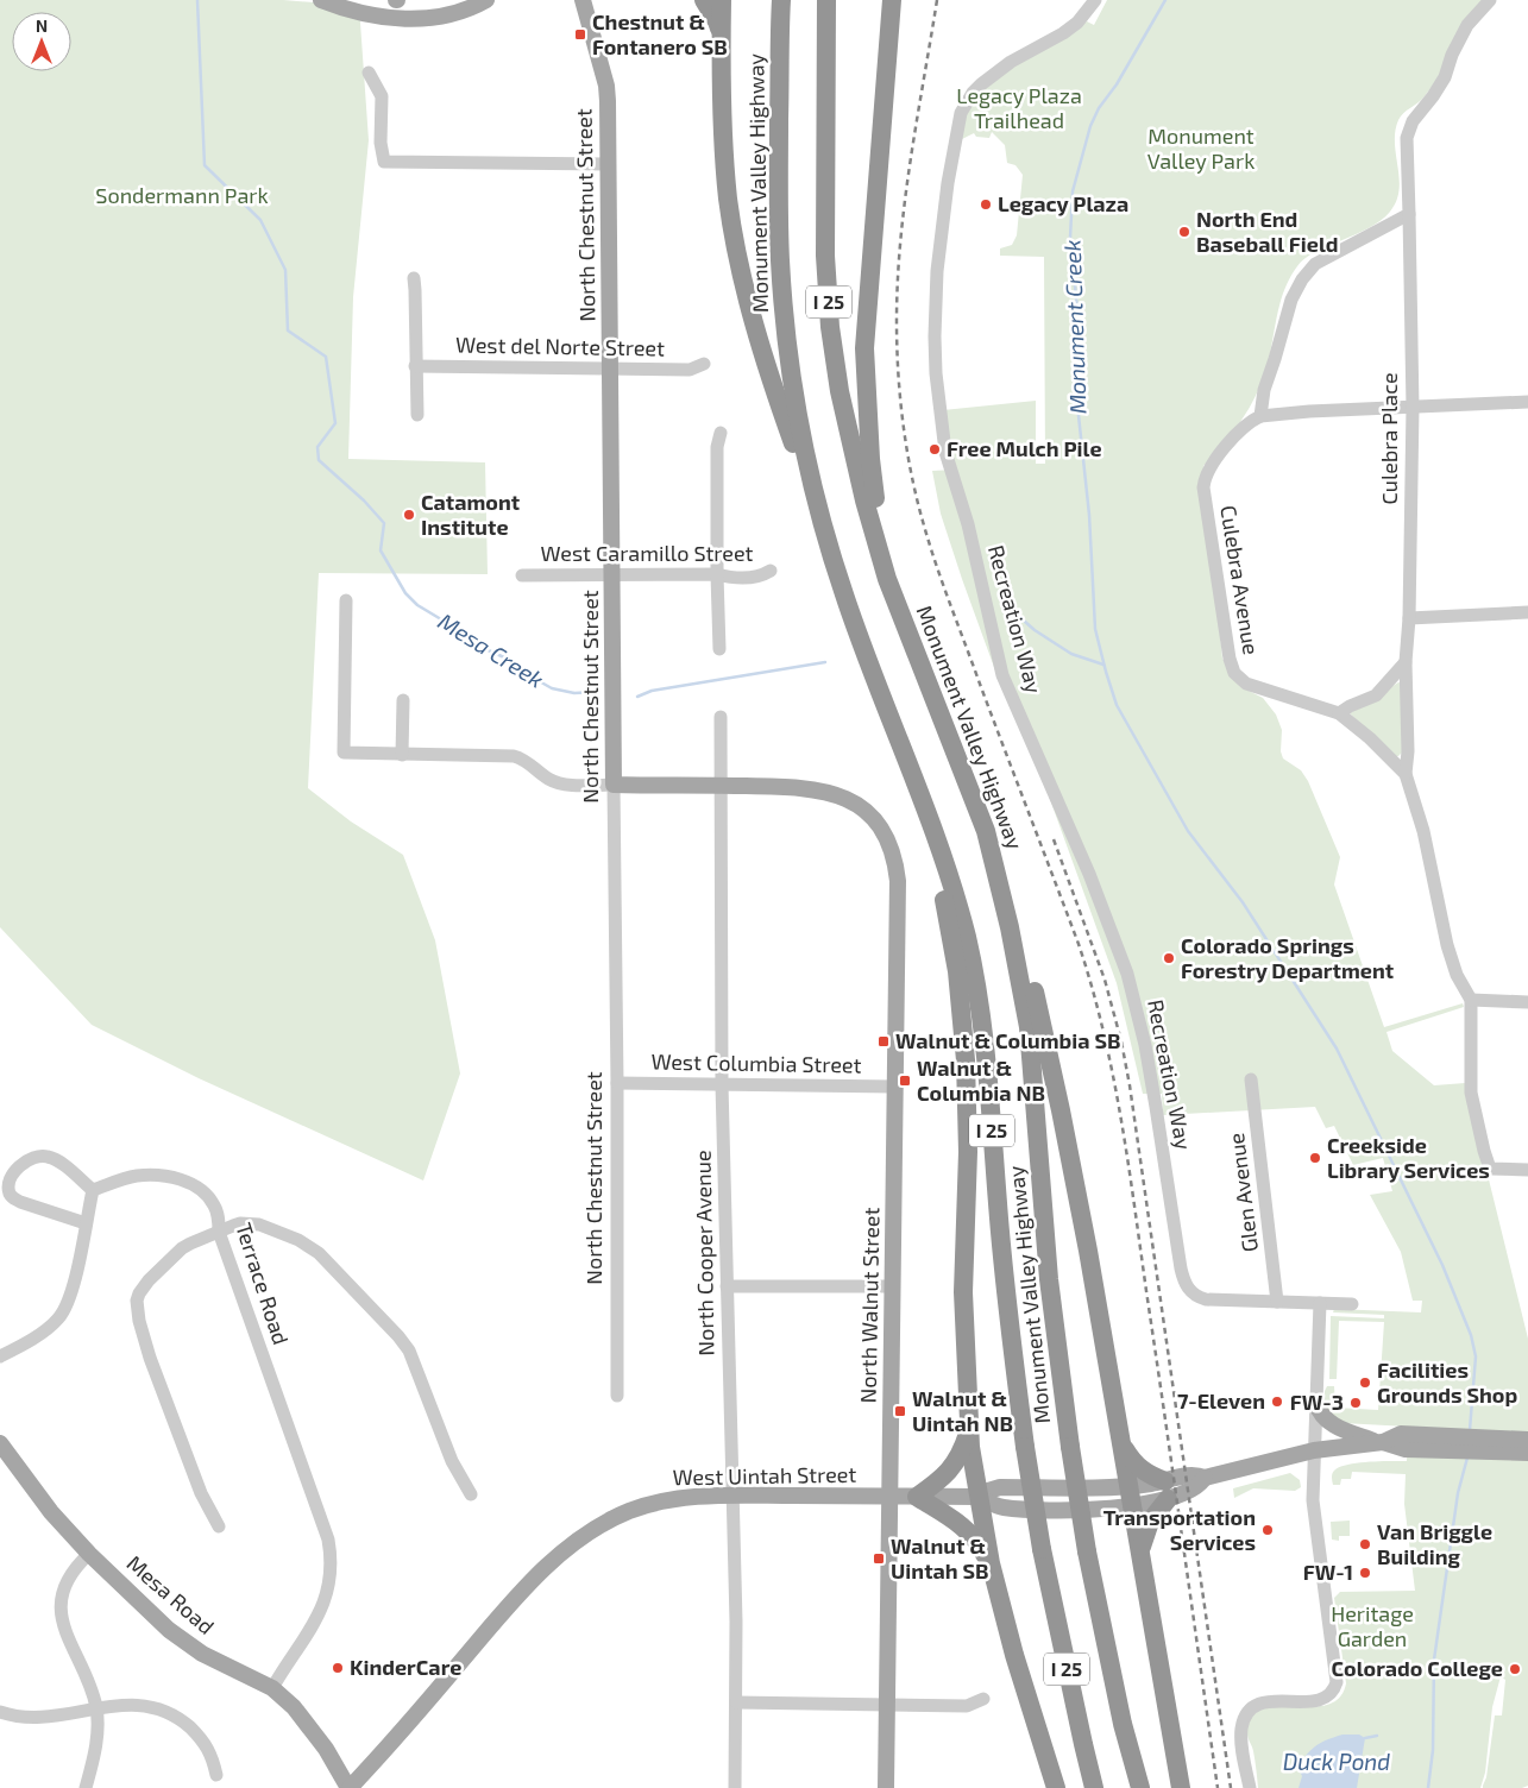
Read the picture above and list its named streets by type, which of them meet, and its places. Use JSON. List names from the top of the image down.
{
  "streets": {
    "highway": ["Monument Valley Highway", "I 25"],
    "main road": [
      "North Chestnut Street",
      "North Walnut Street",
      "West Uintah Street",
      "Mesa Road"
    ],
    "street": [
      "West del Norte Street",
      "Culebra Place",
      "West Caramillo Street",
      "Culebra Avenue",
      "Recreation Way",
      "West Columbia Street",
      "Glen Avenue",
      "North Cooper Avenue",
      "Terrace Road"
    ]
  },
  "crossings": [
    ["North Chestnut Street", "West del Norte Street"],
    ["North Chestnut Street", "West Caramillo Street"],
    ["North Chestnut Street", "West Columbia Street"],
    ["North Chestnut Street", "North Walnut Street"],
    ["Culebra Place", "Culebra Avenue"],
    ["Recreation Way", "Glen Avenue"],
    ["West Columbia Street", "North Cooper Avenue"],
    ["West Columbia Street", "North Walnut Street"],
    ["North Cooper Avenue", "North Walnut Street"],
    ["North Cooper Avenue", "West Uintah Street"],
    ["Terrace Road", "Mesa Road"],
    ["North Walnut Street", "West Uintah Street"],
    ["West Uintah Street", "Mesa Road"]
  ],
  "water": ["Monument Creek", "Mesa Creek", "Duck Pond"],
  "parks": [
    "Legacy Plaza Trailhead",
    "Monument Valley Park",
    "Sondermann Park",
    "Heritage Garden"
  ],
  "places": {
    "transit": [
      "Chestnut & Fontanero SB",
      "Walnut & Columbia SB",
      "Walnut & Columbia NB",
      "Walnut & Uintah NB",
      "Walnut & Uintah SB"
    ],
    "other": [
      "Legacy Plaza",
      "North End Baseball Field",
      "Free Mulch Pile",
      "Catamont Institute",
      "Colorado Springs Forestry Department",
      "Creekside Library Services",
      "Facilities Grounds Shop",
      "7-Eleven",
      "FW-3",
      "Transportation Services",
      "Van Briggle Building",
      "FW-1",
      "KinderCare",
      "Colorado College"
    ]
  },
  "north": "top"
}
